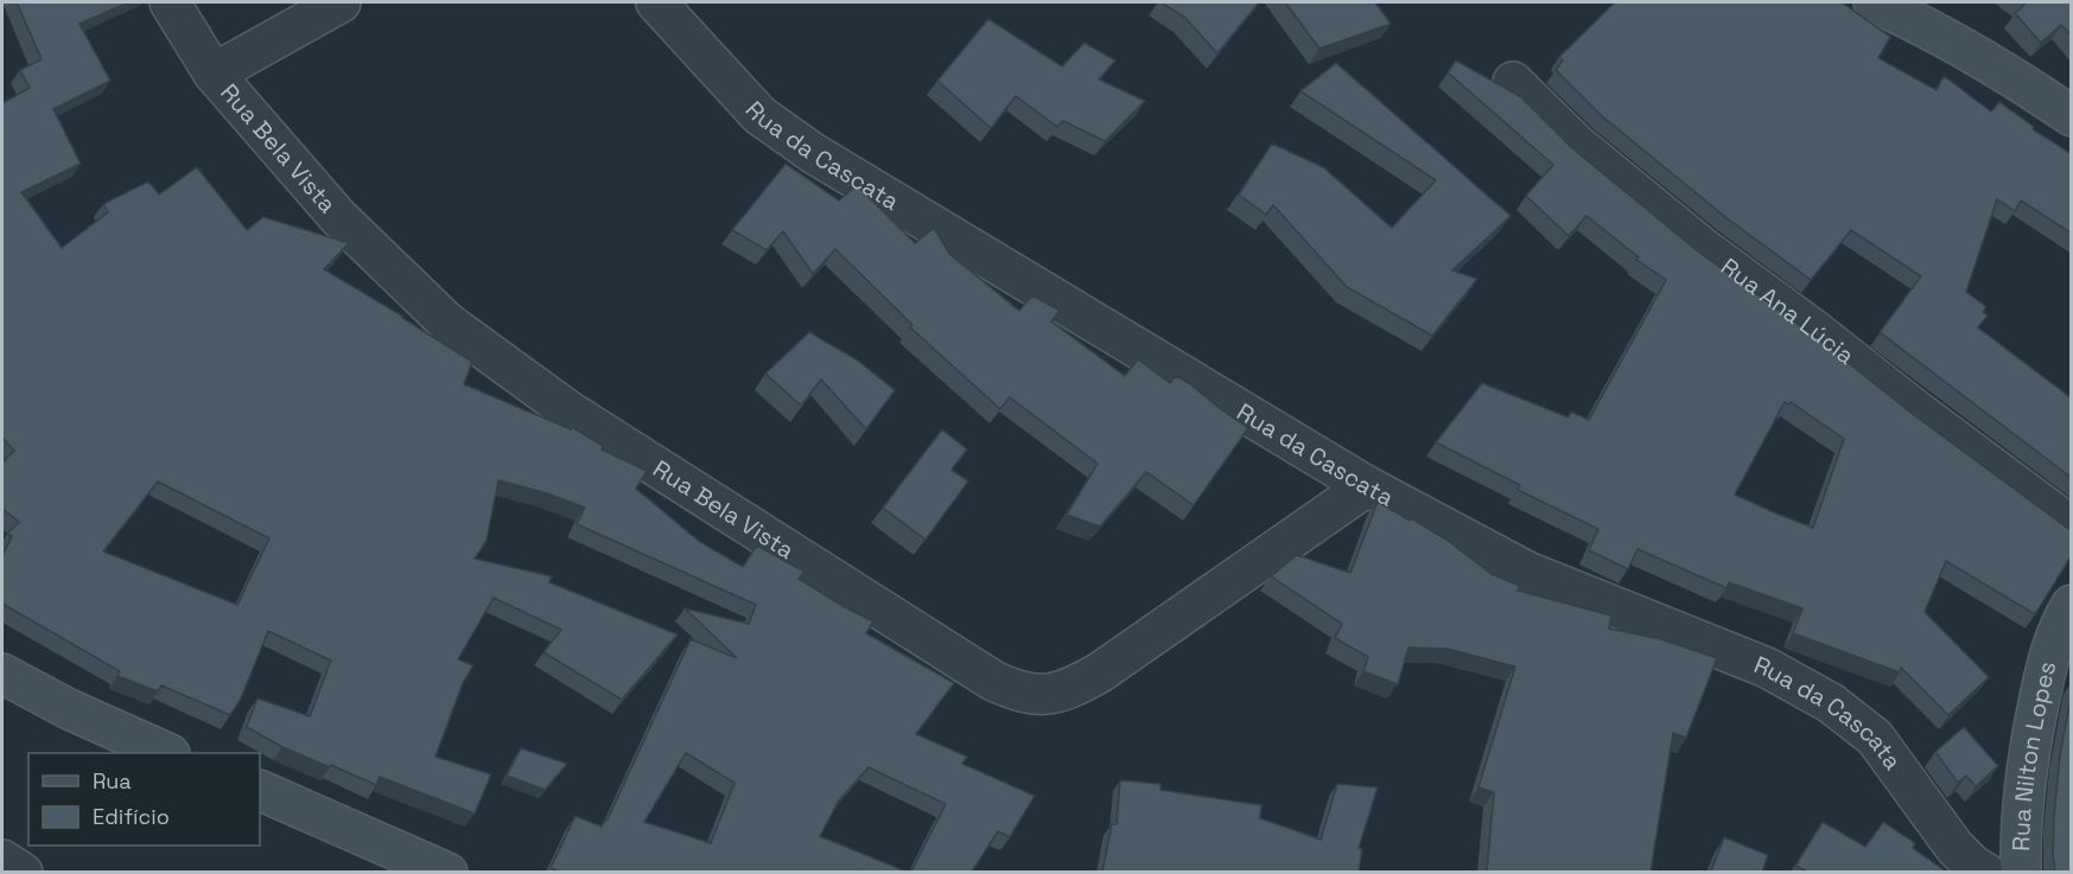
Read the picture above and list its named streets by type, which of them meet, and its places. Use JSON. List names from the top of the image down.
{
  "streets": {
    "main road": ["Rua Nilton Lopes"],
    "street": ["Rua Bela Vista", "Rua da Cascata", "Rua Ana Lúcia"]
  },
  "crossings": [
    ["Rua Bela Vista", "Rua da Cascata"]
  ],
  "legend": ["Rua", "Edifício"]
}
